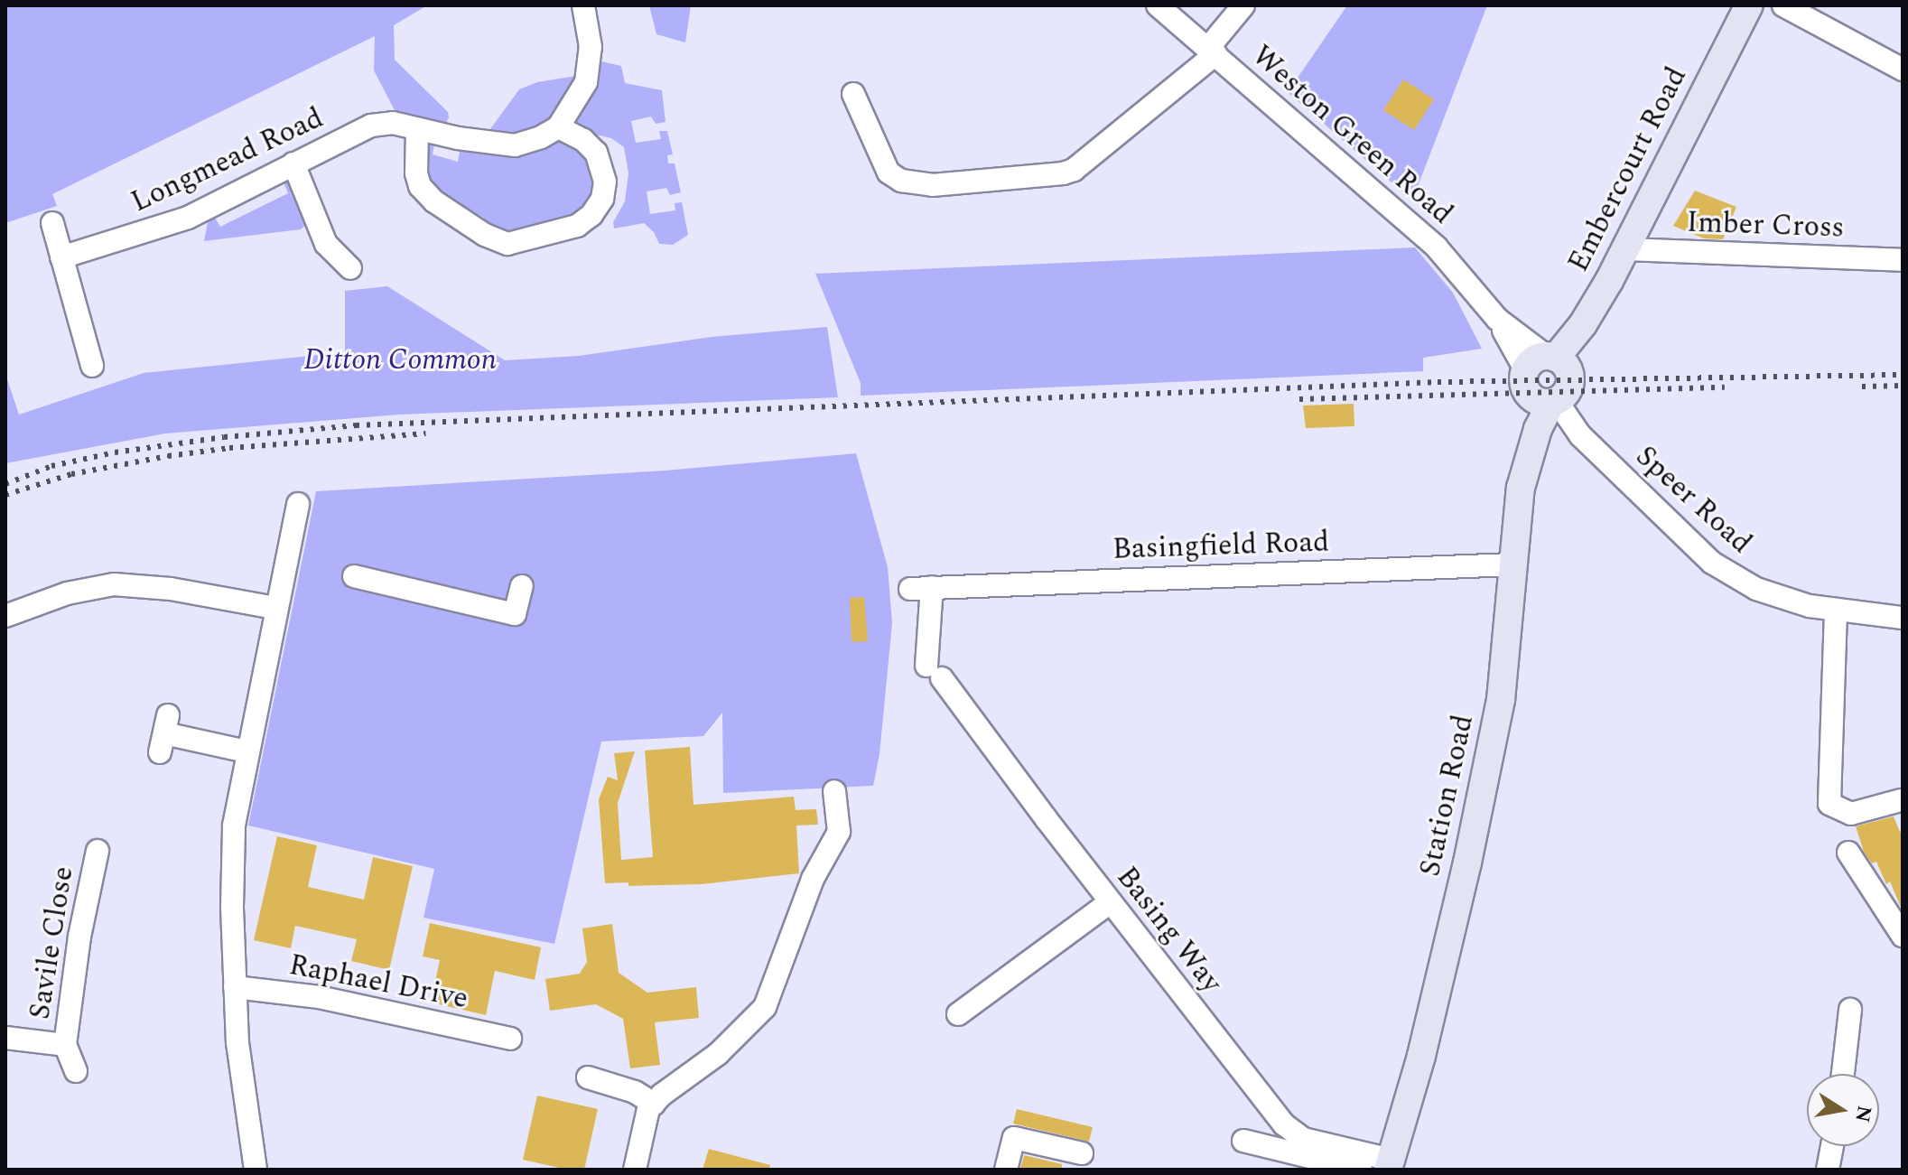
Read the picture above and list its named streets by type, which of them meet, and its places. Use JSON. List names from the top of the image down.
{
  "streets": {
    "main road": ["Embercourt Road", "Station Road"],
    "street": [
      "Weston Green Road",
      "Longmead Road",
      "Imber Cross",
      "Speer Road",
      "Basingfield Road",
      "Basing Way",
      "Savile Close",
      "Raphael Drive"
    ]
  },
  "crossings": [
    ["Weston Green Road", "Embercourt Road"],
    ["Weston Green Road", "Speer Road"],
    ["Weston Green Road", "Station Road"],
    ["Embercourt Road", "Imber Cross"],
    ["Embercourt Road", "Speer Road"],
    ["Embercourt Road", "Station Road"],
    ["Speer Road", "Station Road"],
    ["Basingfield Road", "Station Road"],
    ["Basingfield Road", "Basing Way"],
    ["Station Road", "Basing Way"]
  ],
  "parks": ["Ditton Common"],
  "north": "right"
}
